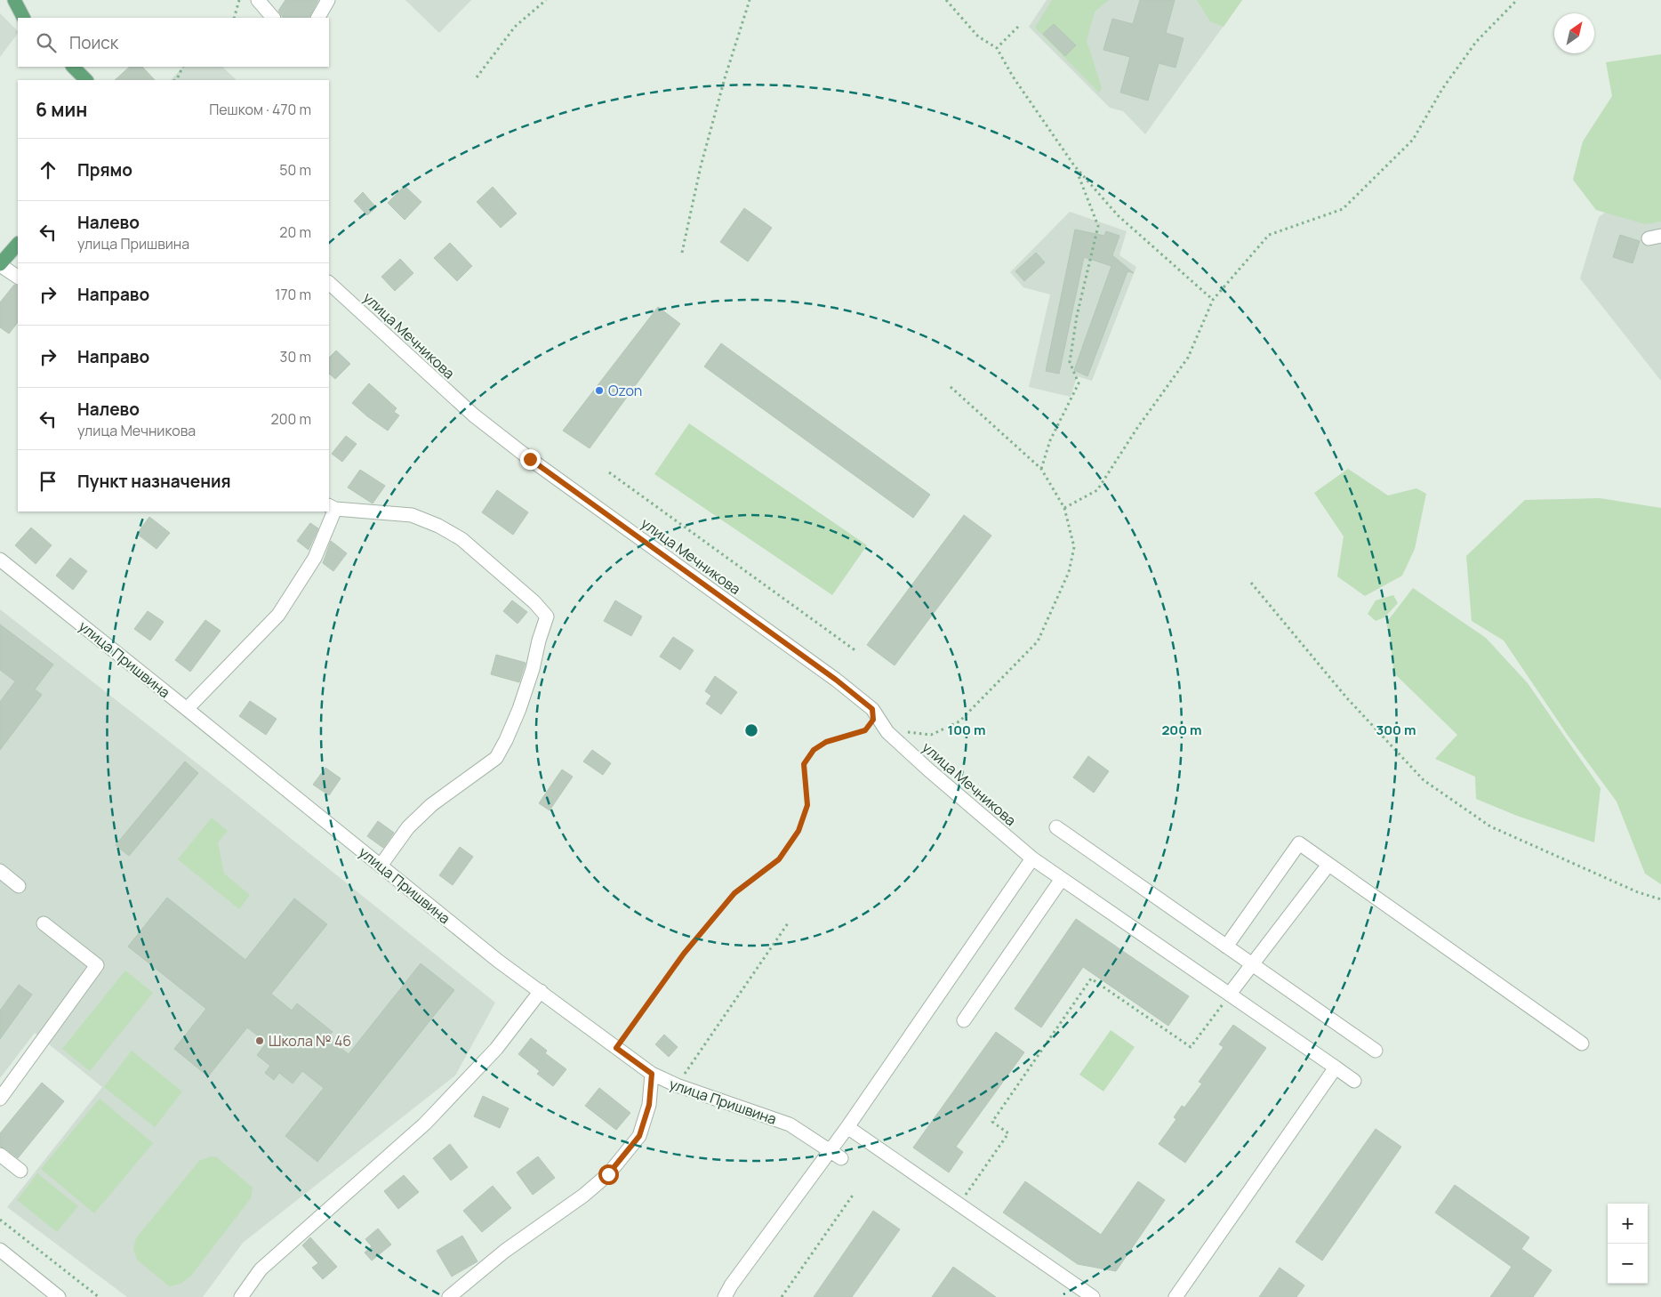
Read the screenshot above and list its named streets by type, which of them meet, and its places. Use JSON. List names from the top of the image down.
{
  "streets": {
    "street": ["улица Мечникова", "улица Пришвина"]
  },
  "places": ["Ozon", "Школа № 46"],
  "north": "top right",
  "page": {
    "search": "Поиск",
    "heading": ["6 мин", "Пешком · 470 m"],
    "list": [
      ["Прямо", "50 m"],
      ["Налево", "улица Пришвина", "20 m"],
      ["Направо", "170 m"],
      ["Направо", "30 m"],
      ["Налево", "улица Мечникова", "200 m"],
      "Пункт назначения"
    ],
    "map_buttons": ["+", "−"]
  },
  "rings": ["100 m", "200 m", "300 m"]
}
